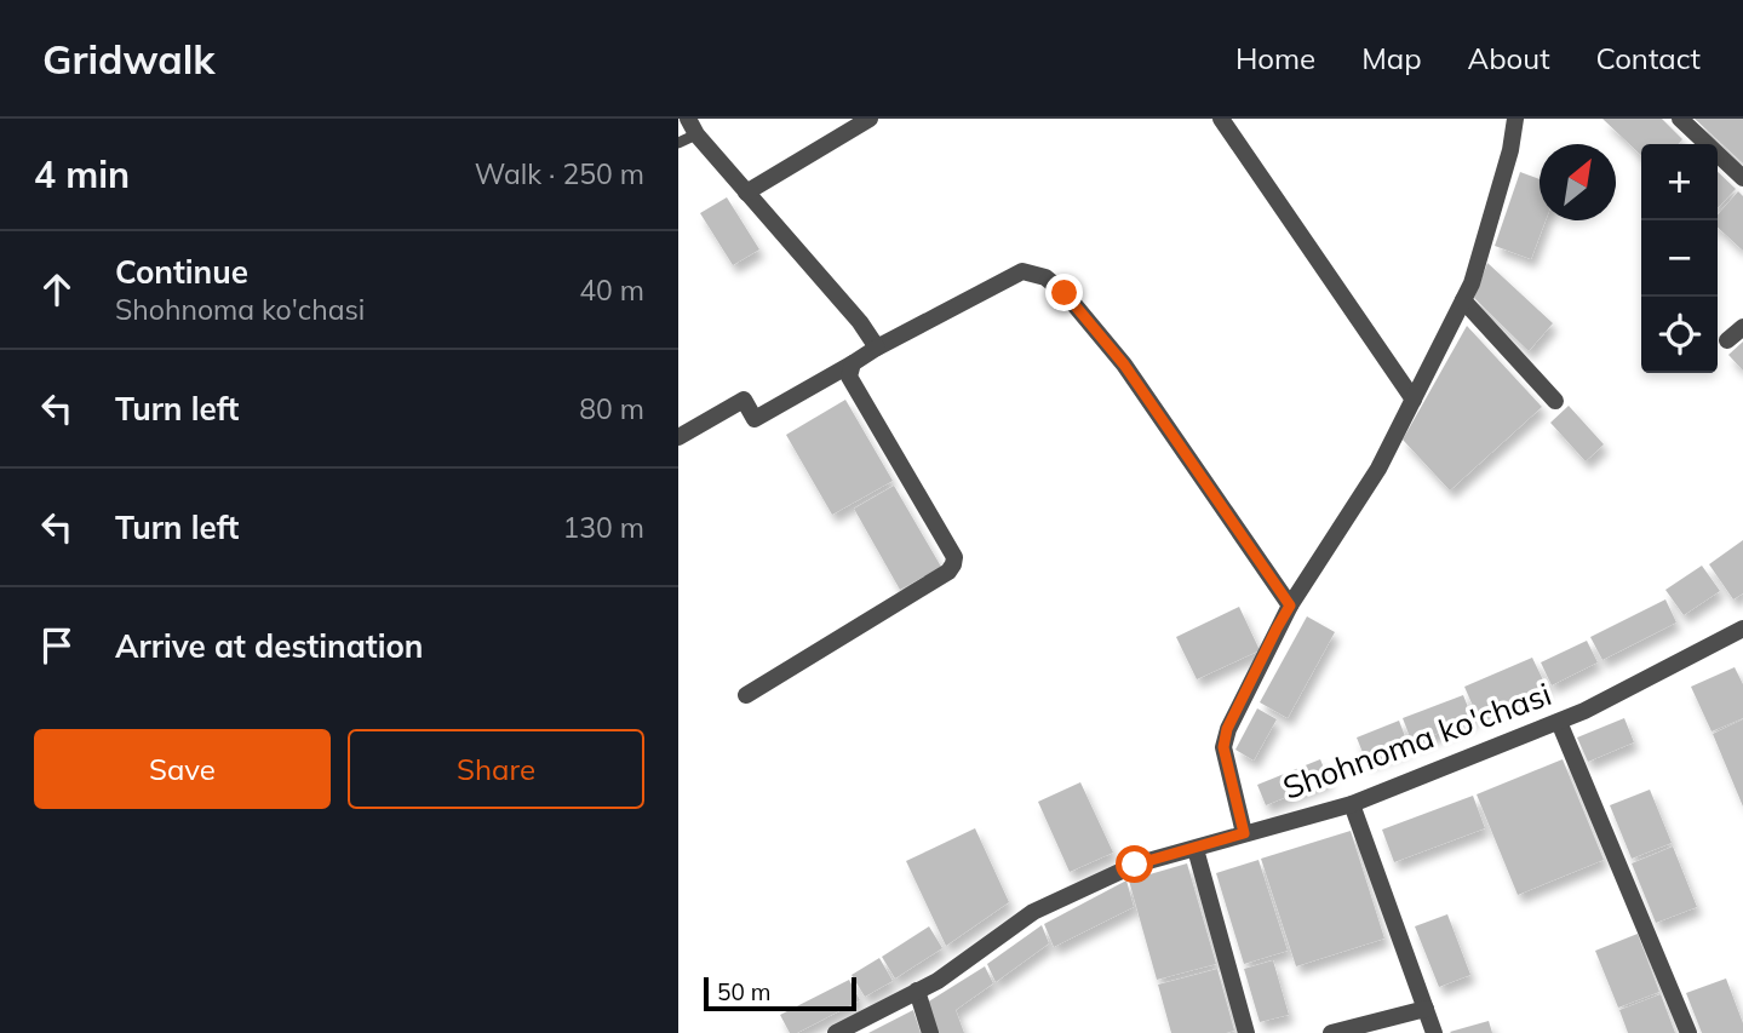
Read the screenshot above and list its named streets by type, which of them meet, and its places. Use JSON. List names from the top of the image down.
{
  "streets": {
    "street": ["Shohnoma ko'chasi"]
  },
  "scale_bar": "50 m",
  "north": "top right",
  "page": {
    "header": "Gridwalk",
    "nav": [
      "Home",
      "Map",
      "About",
      "Contact"
    ],
    "heading": ["4 min", "Walk · 250 m"],
    "map_buttons": ["+", "−"],
    "list": [
      ["Continue", "Shohnoma ko'chasi", "40 m"],
      ["Turn left", "80 m"],
      ["Turn left", "130 m"],
      "Arrive at destination"
    ],
    "buttons": ["Save", "Share"],
    "scale": "50 m"
  }
}
